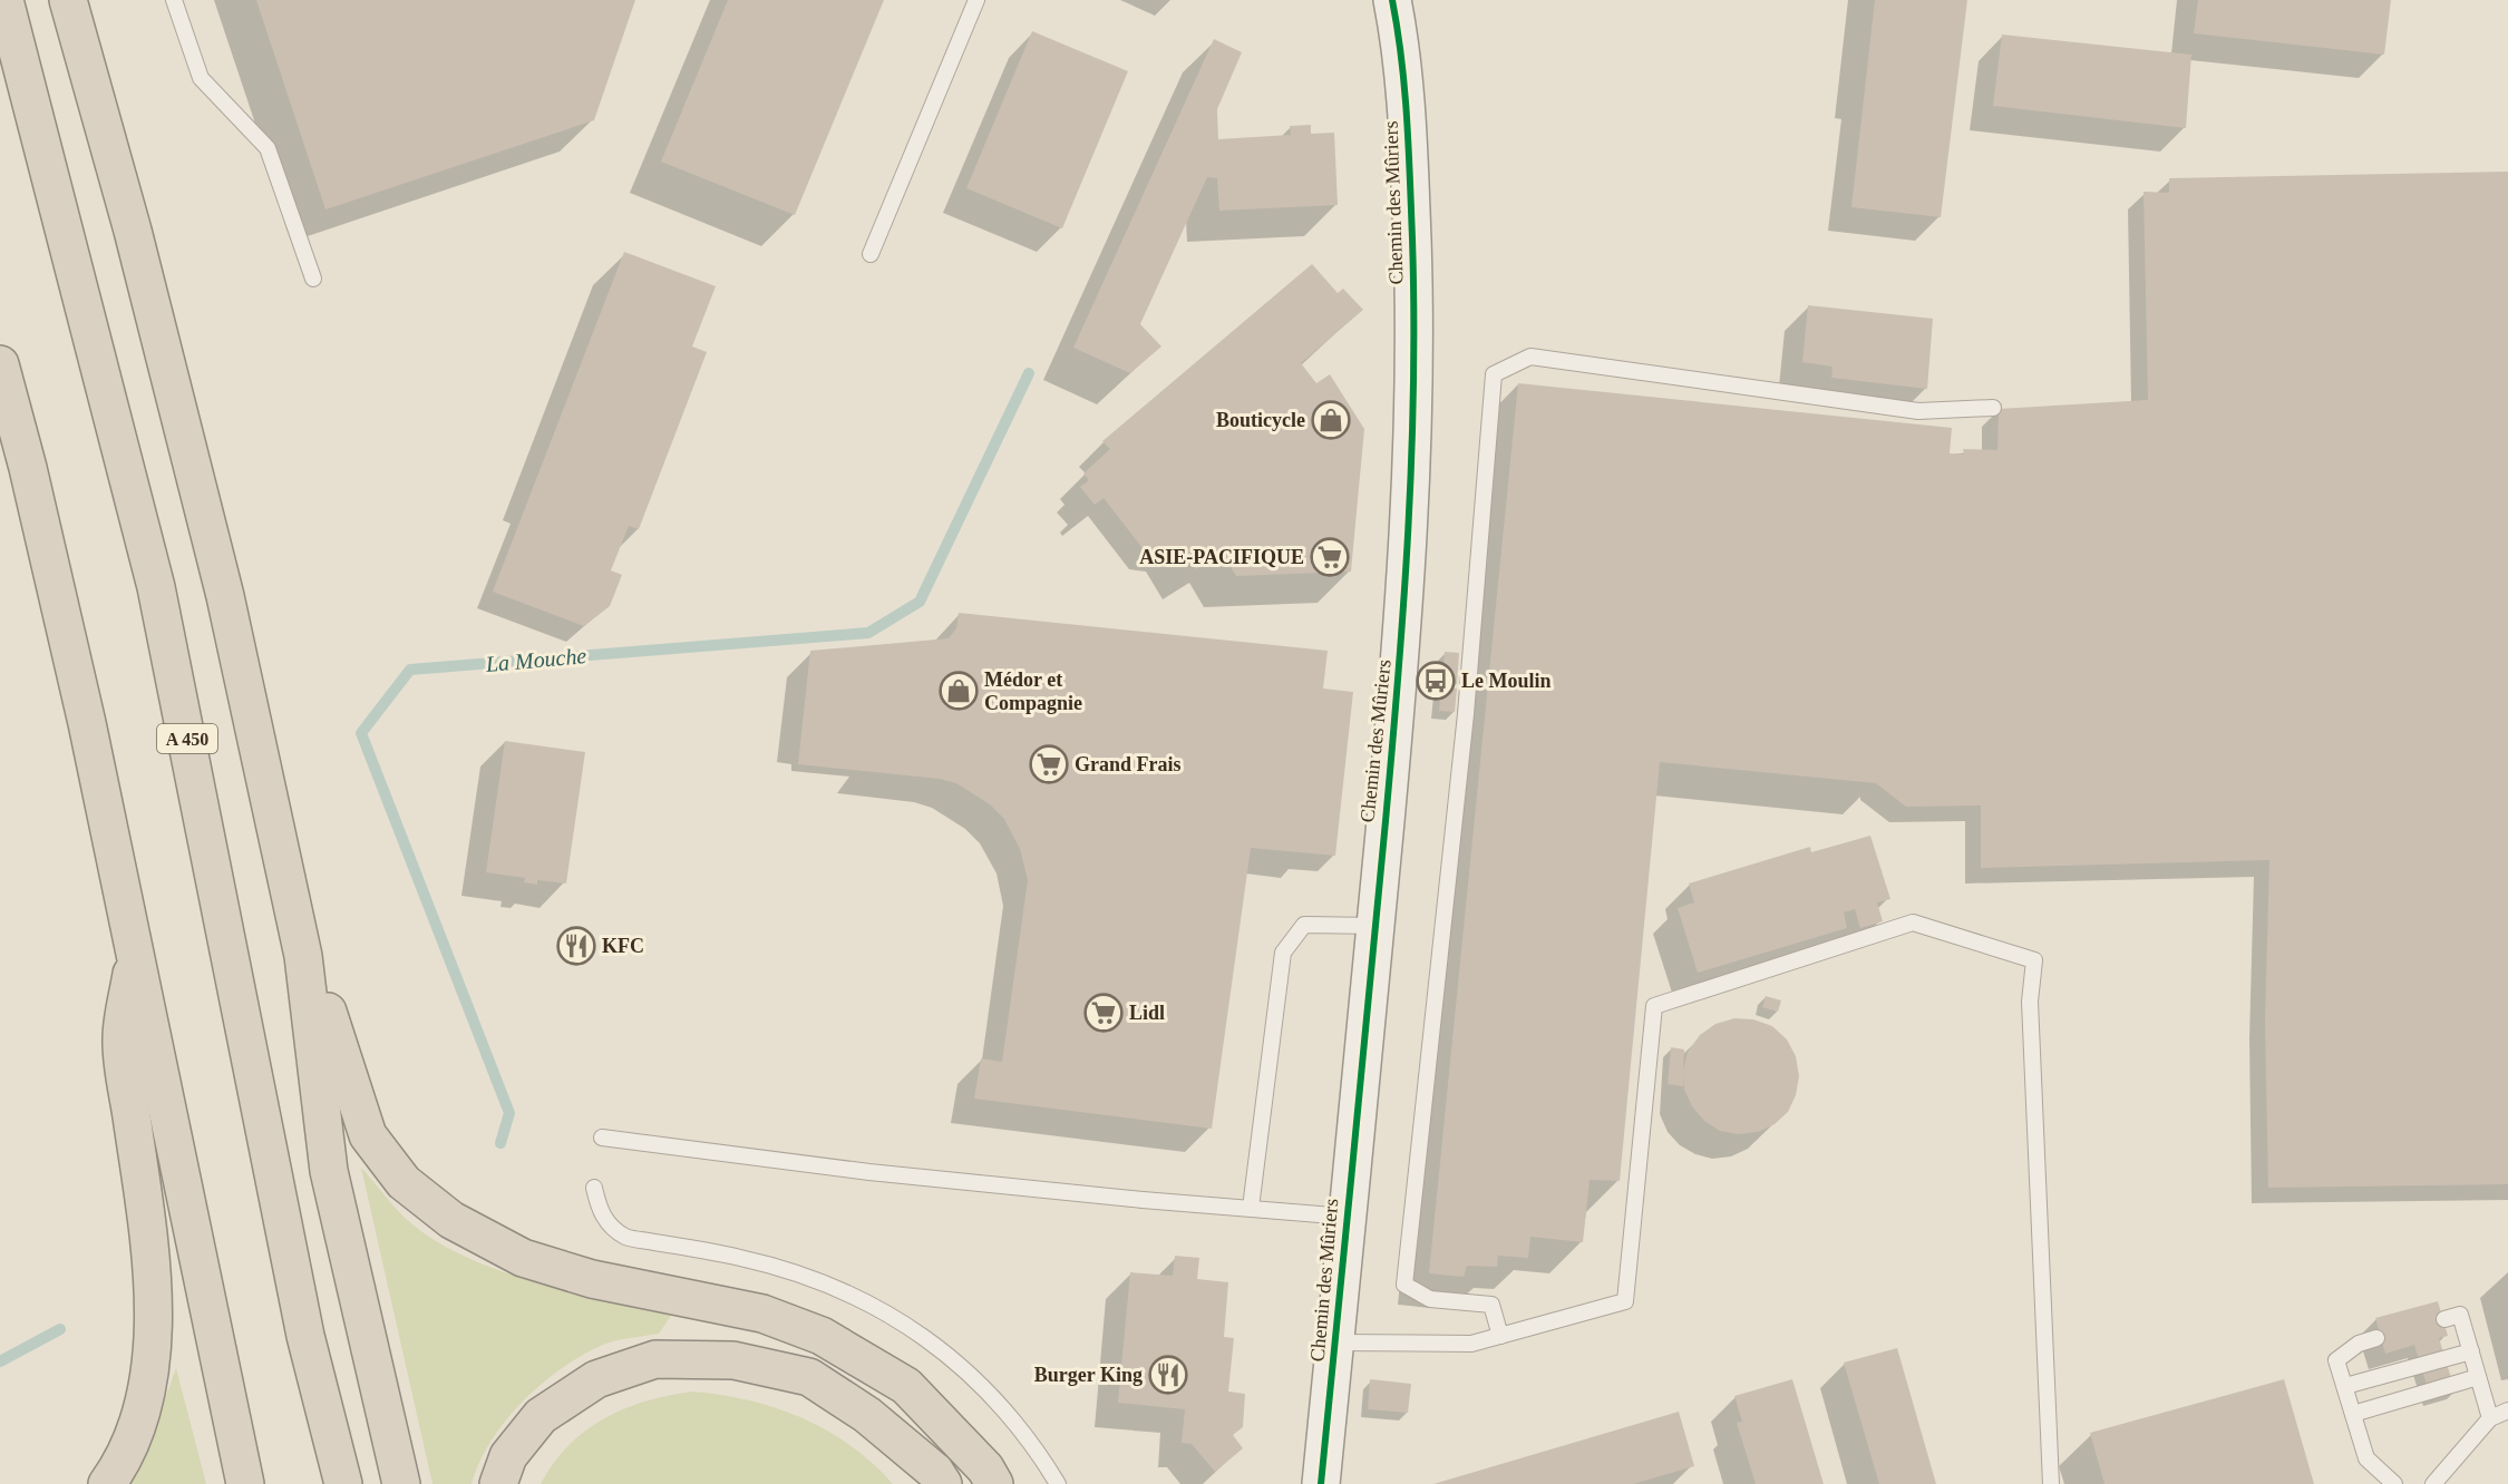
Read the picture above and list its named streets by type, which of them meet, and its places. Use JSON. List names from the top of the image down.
{
  "streets": {
    "highway": ["A 450"],
    "street": ["Chemin des Mûriers"]
  },
  "water": ["La Mouche"],
  "places": {
    "shop": ["Bouticycle", "Médor et Compagnie"],
    "supermarket": ["ASIE-PACIFIQUE", "Grand Frais", "Lidl"],
    "bus stop": ["Le Moulin"],
    "restaurant": ["KFC", "Burger King"]
  }
}
